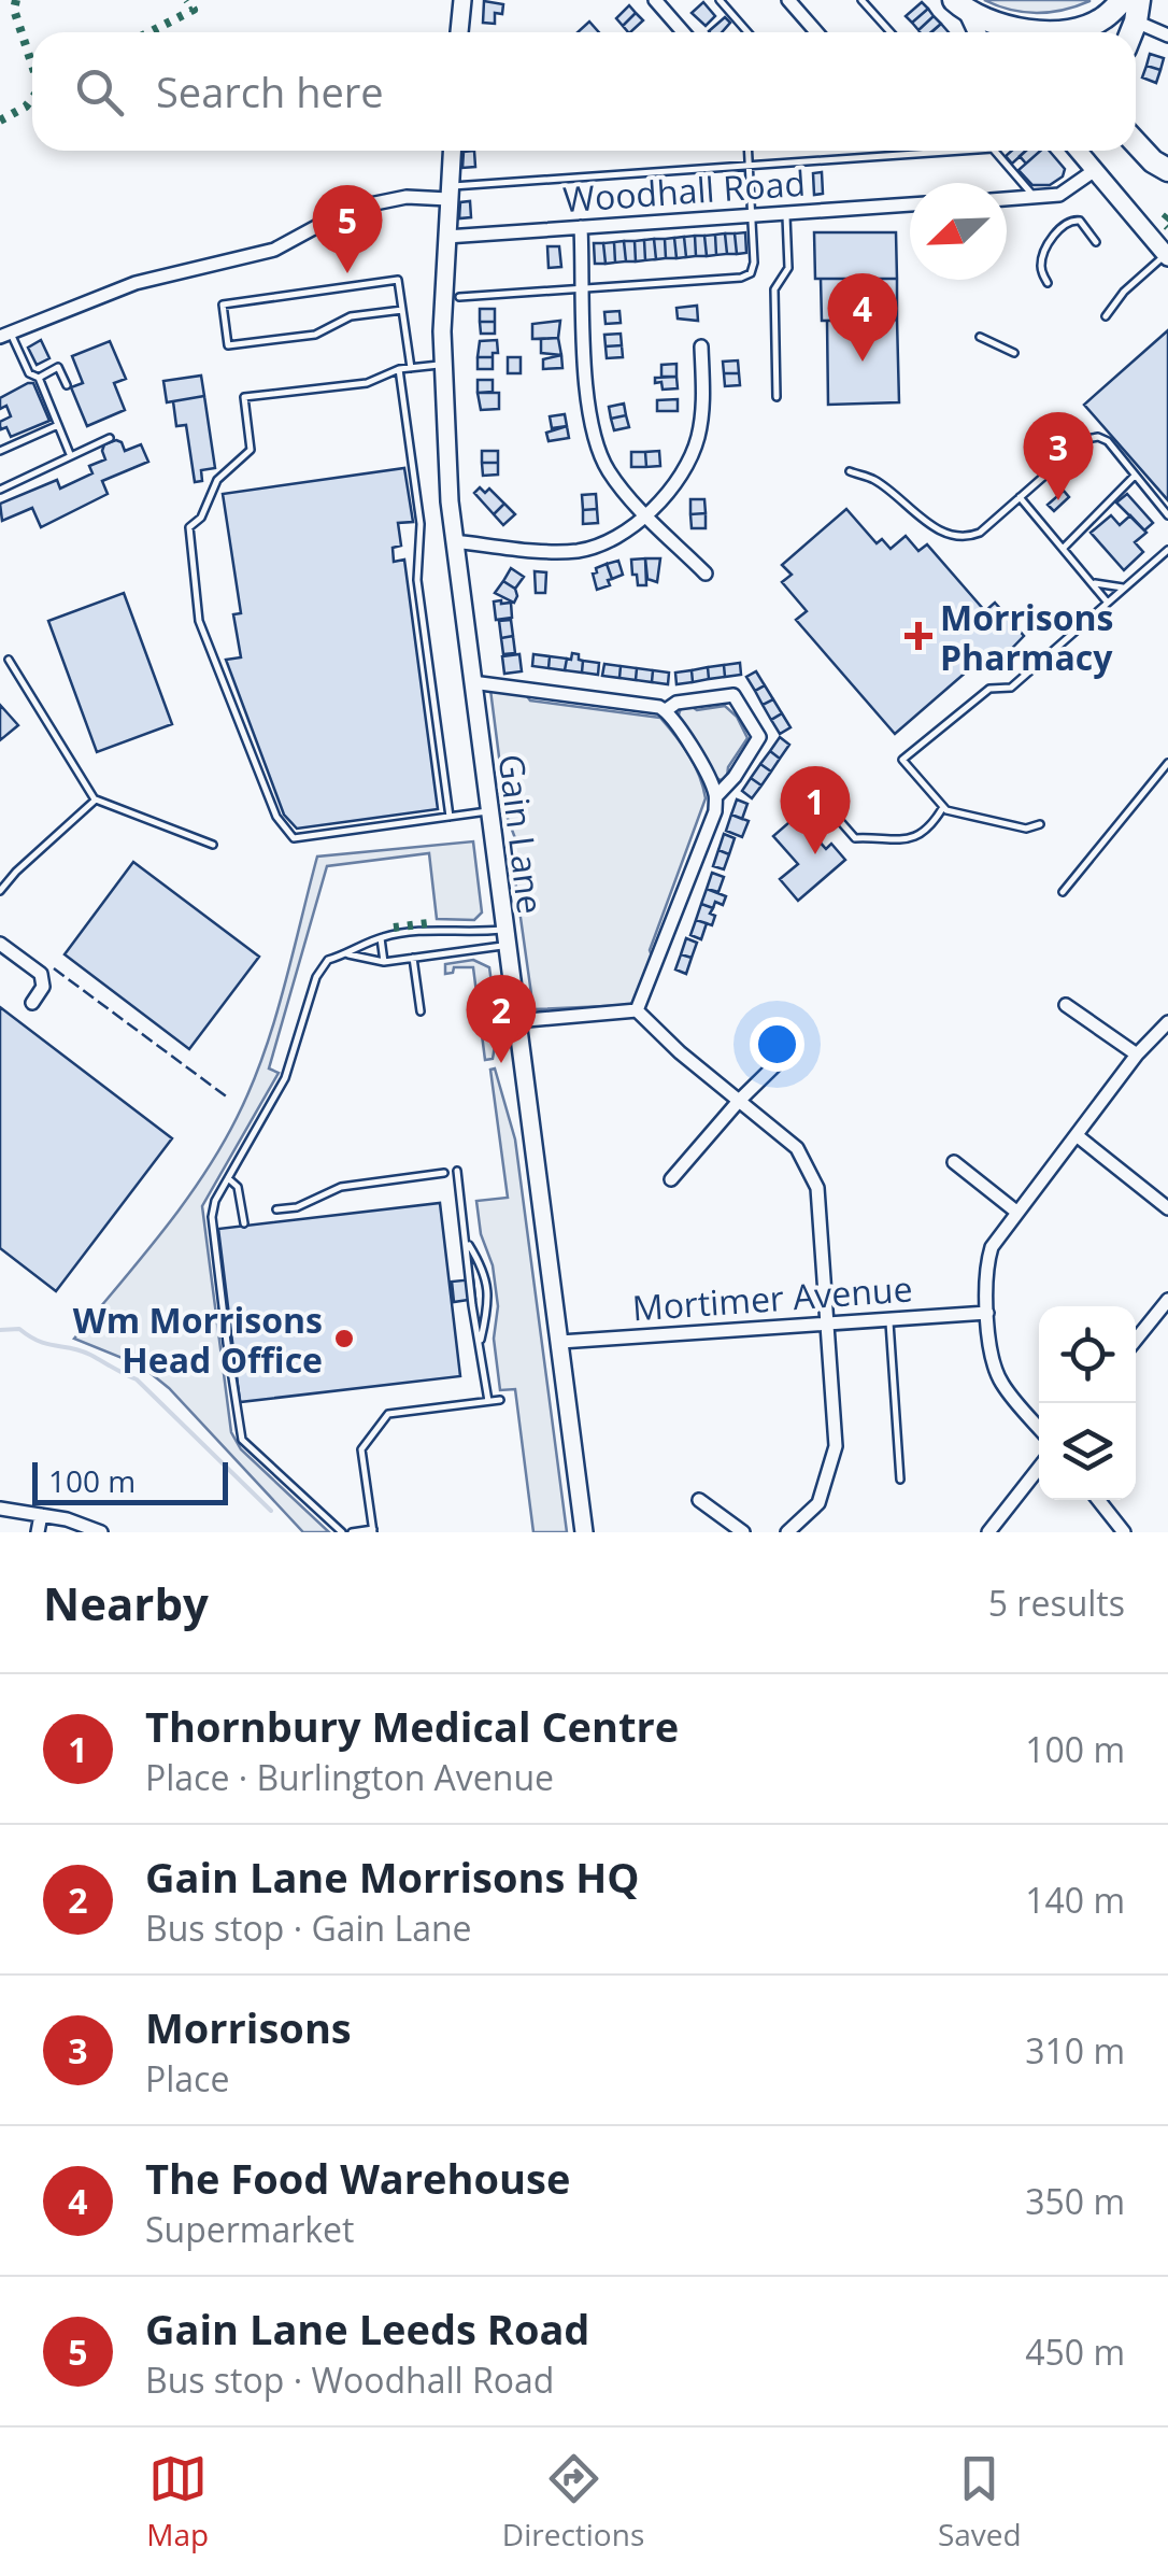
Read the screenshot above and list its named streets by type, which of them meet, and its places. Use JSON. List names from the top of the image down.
{
  "streets": {
    "street": ["Woodhall Road", "Gain Lane", "Mortimer Avenue"]
  },
  "crossings": [
    ["Woodhall Road", "Gain Lane"],
    ["Gain Lane", "Mortimer Avenue"]
  ],
  "places": {
    "health": ["Morrisons Pharmacy"],
    "other": ["Wm Morrisons Head Office"]
  },
  "scale_bar": "100 m",
  "north": "bottom left",
  "page": {
    "search": "Search here",
    "pins": [
      "5",
      "4",
      "3",
      "1",
      "2"
    ],
    "scale": "100 m",
    "heading": ["Nearby", "5 results"],
    "list": [
      {
        "mark": "1",
        "name": "Thornbury Medical Centre",
        "note": "Place · Burlington Avenue",
        "value": "100 m"
      },
      {
        "mark": "2",
        "name": "Gain Lane Morrisons HQ",
        "note": "Bus stop · Gain Lane",
        "value": "140 m"
      },
      {
        "mark": "3",
        "name": "Morrisons",
        "note": "Place",
        "value": "310 m"
      },
      {
        "mark": "4",
        "name": "The Food Warehouse",
        "note": "Supermarket",
        "value": "350 m"
      },
      {
        "mark": "5",
        "name": "Gain Lane Leeds Road",
        "note": "Bus stop · Woodhall Road",
        "value": "450 m"
      }
    ],
    "nav": ["Map", "Directions", "Saved"]
  }
}
